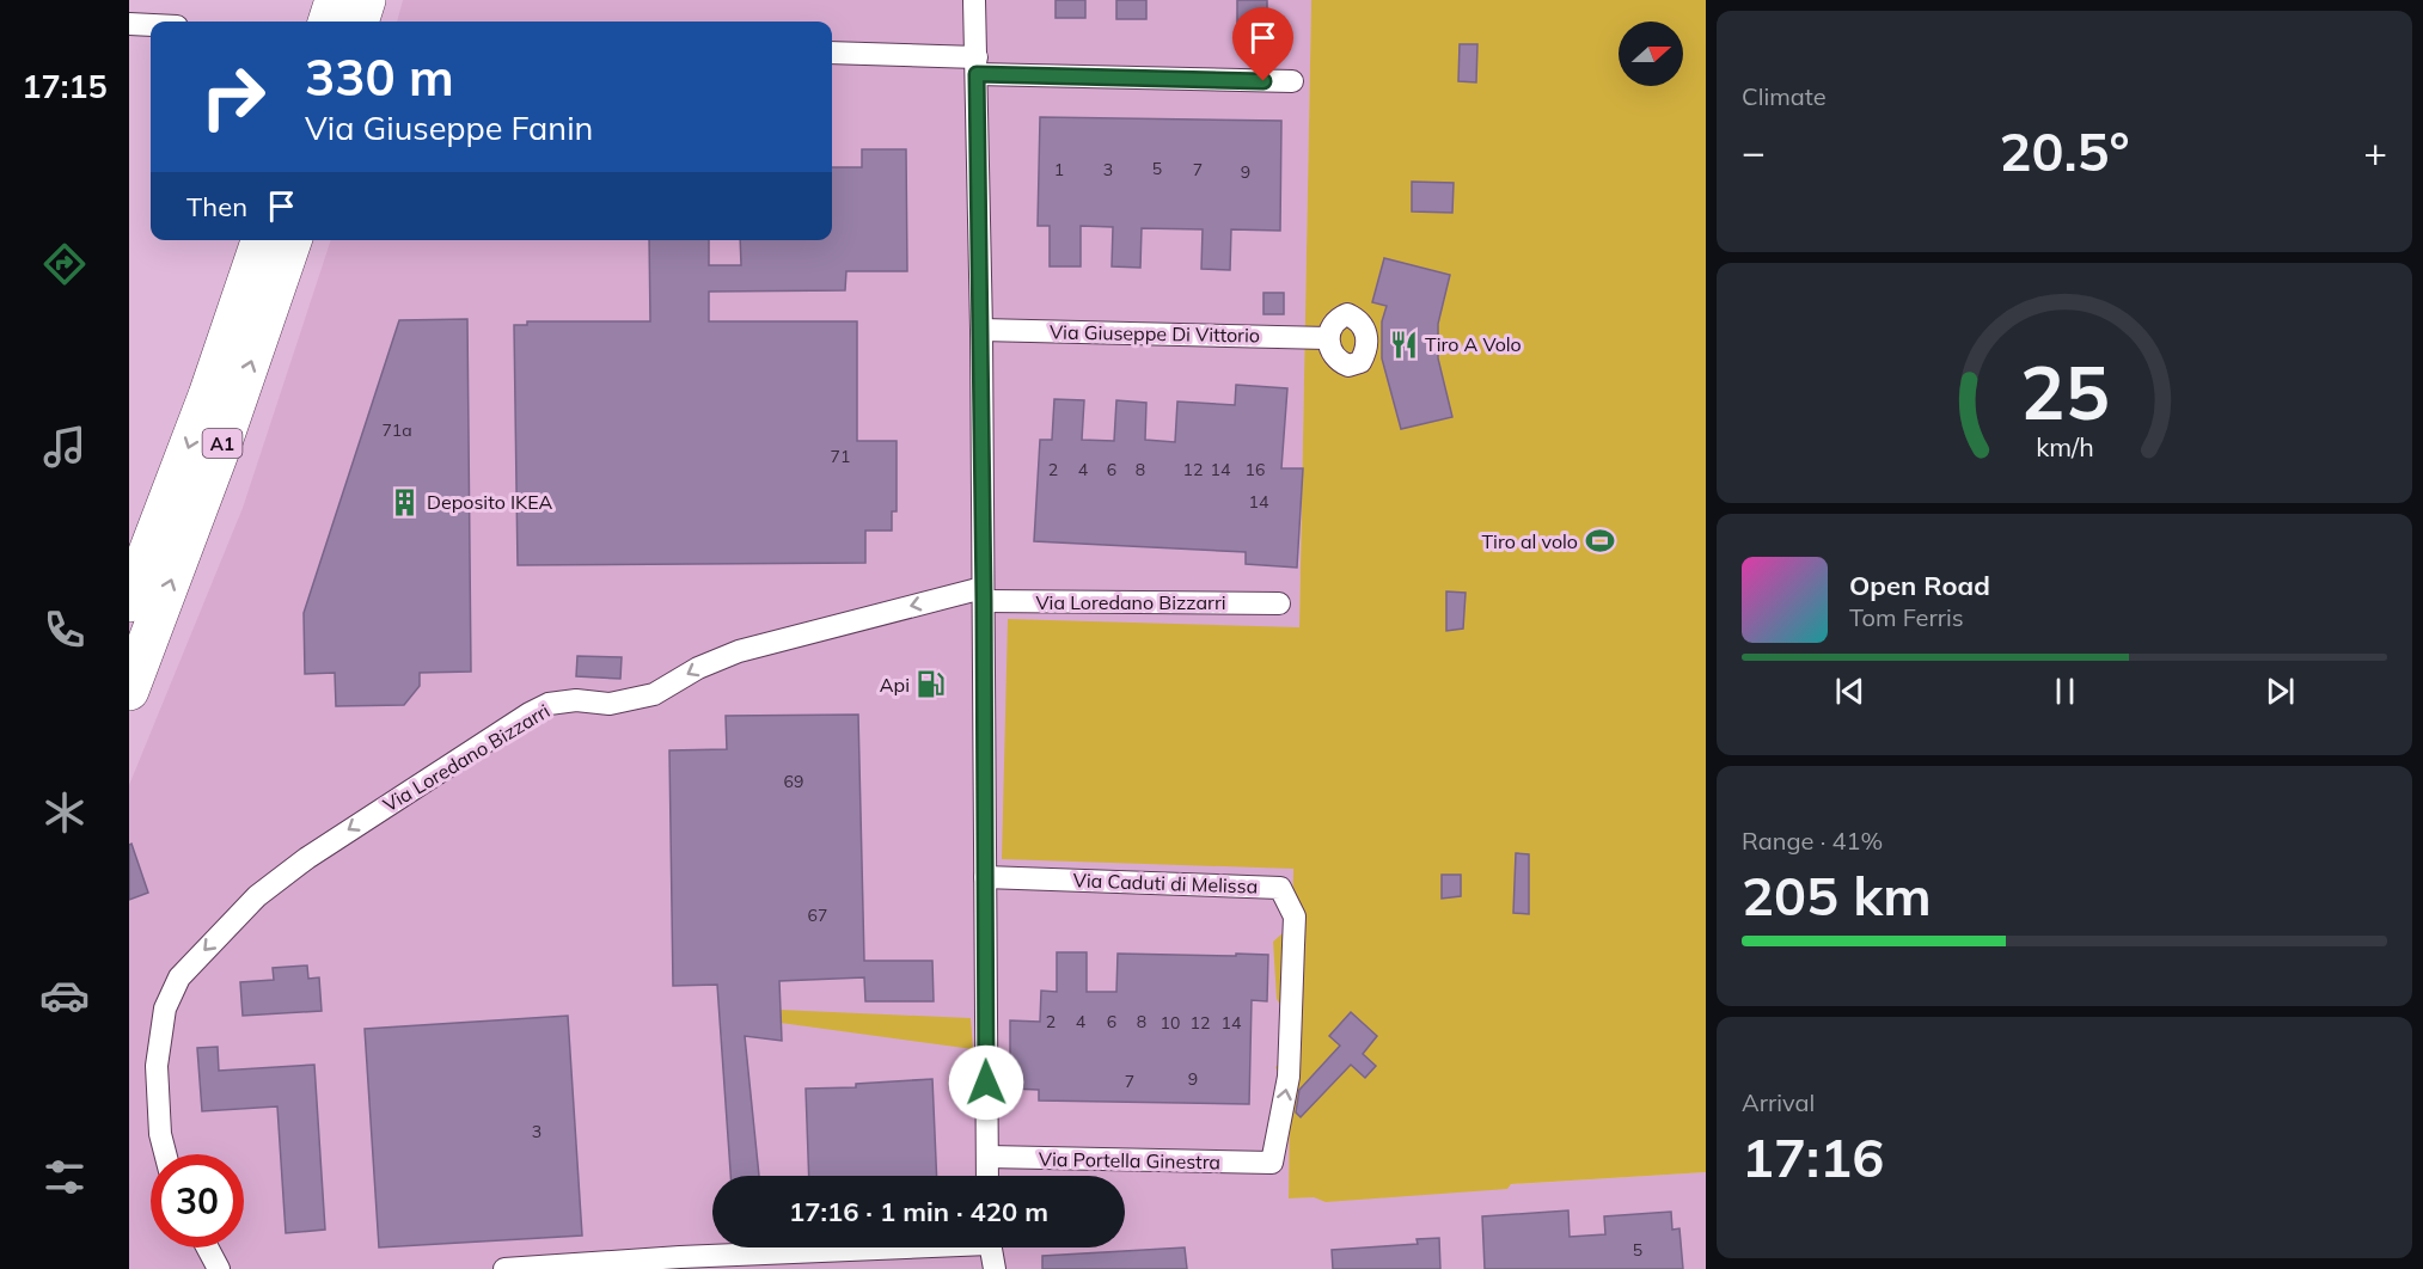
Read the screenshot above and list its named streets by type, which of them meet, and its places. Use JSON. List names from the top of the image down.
{
  "streets": {
    "highway": ["A1"],
    "street": [
      "Via Giuseppe Di Vittorio",
      "Via Loredano Bizzarri",
      "Via Caduti di Melissa",
      "Via Portella Ginestra"
    ]
  },
  "crossings": [
    ["Via Caduti di Melissa", "Via Portella Ginestra"]
  ],
  "one_way": ["Via Loredano Bizzarri"],
  "places": {
    "restaurant": ["Tiro A Volo"],
    "building": ["Deposito IKEA"],
    "sports": ["Tiro al volo"],
    "fuel station": ["Api"]
  },
  "house_numbers": [
    "5",
    "1",
    "3",
    "7",
    "9",
    "71a",
    "71",
    "2",
    "4",
    "6",
    "8",
    "12",
    "14",
    "16",
    "14",
    "69",
    "67",
    "2",
    "4",
    "6",
    "8",
    "10",
    "12",
    "14",
    "9",
    "7",
    "3",
    "5"
  ],
  "north": "right",
  "page": {
    "tabs": "17:15",
    "tile": [
      "Climate",
      ["Range · 41%", "205 km"],
      ["Arrival", "17:16"]
    ],
    "turn": ["330 m", "Via Giuseppe Fanin"],
    "heat": ["−", "20.5°", "+"],
    "then": "Then",
    "song": ["Open Road", "Tom Ferris"],
    "limit": "30",
    "trip": "17:16 · 1 min · 420 m",
    "gauge": ["25", "km/h"]
  }
}
